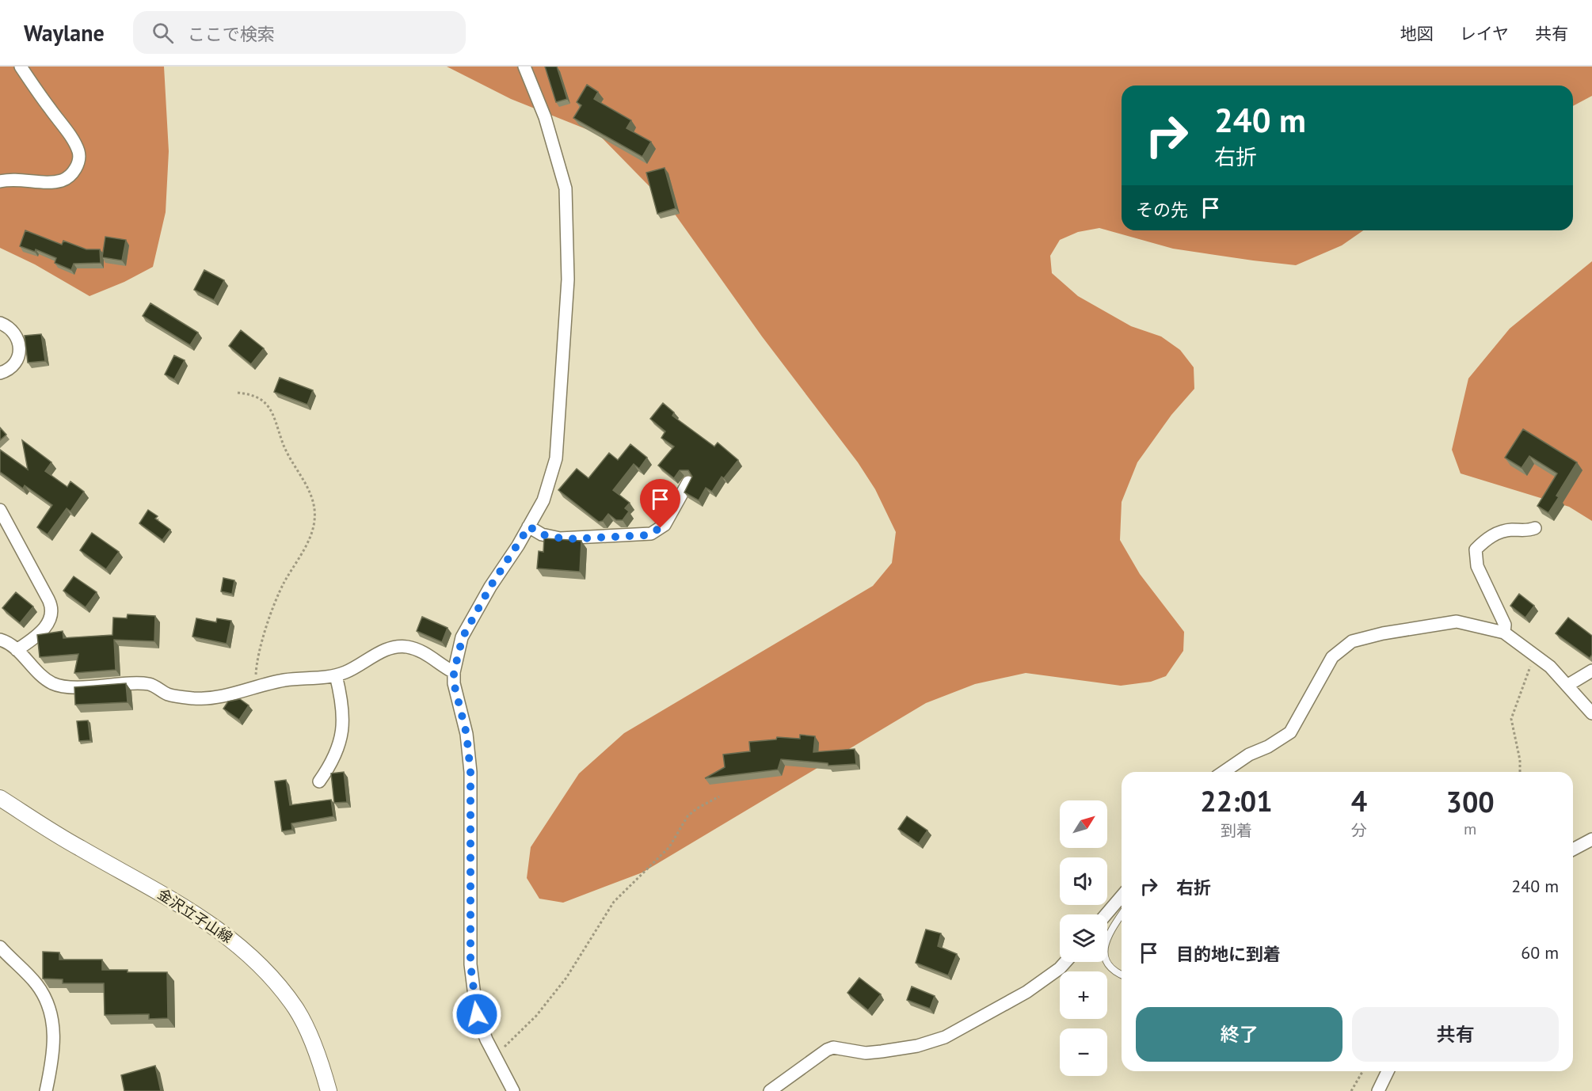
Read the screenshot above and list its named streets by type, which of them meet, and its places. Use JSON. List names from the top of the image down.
{
  "streets": {
    "street": ["金沢立子山線"]
  },
  "north": "top right",
  "page": {
    "header": "Waylane",
    "search": "ここで検索",
    "nav": ["地図", "レイヤ", "共有"],
    "turn": ["240 m", "右折"],
    "then": "その先",
    "eta": [
      "22:01",
      "到着",
      "4",
      "分",
      "300",
      "m"
    ],
    "map_buttons": ["+", "−"],
    "list": [
      {
        "name": "右折",
        "value": "240 m"
      },
      {
        "name": "目的地に到着",
        "value": "60 m"
      }
    ],
    "buttons": ["終了", "共有"]
  }
}
